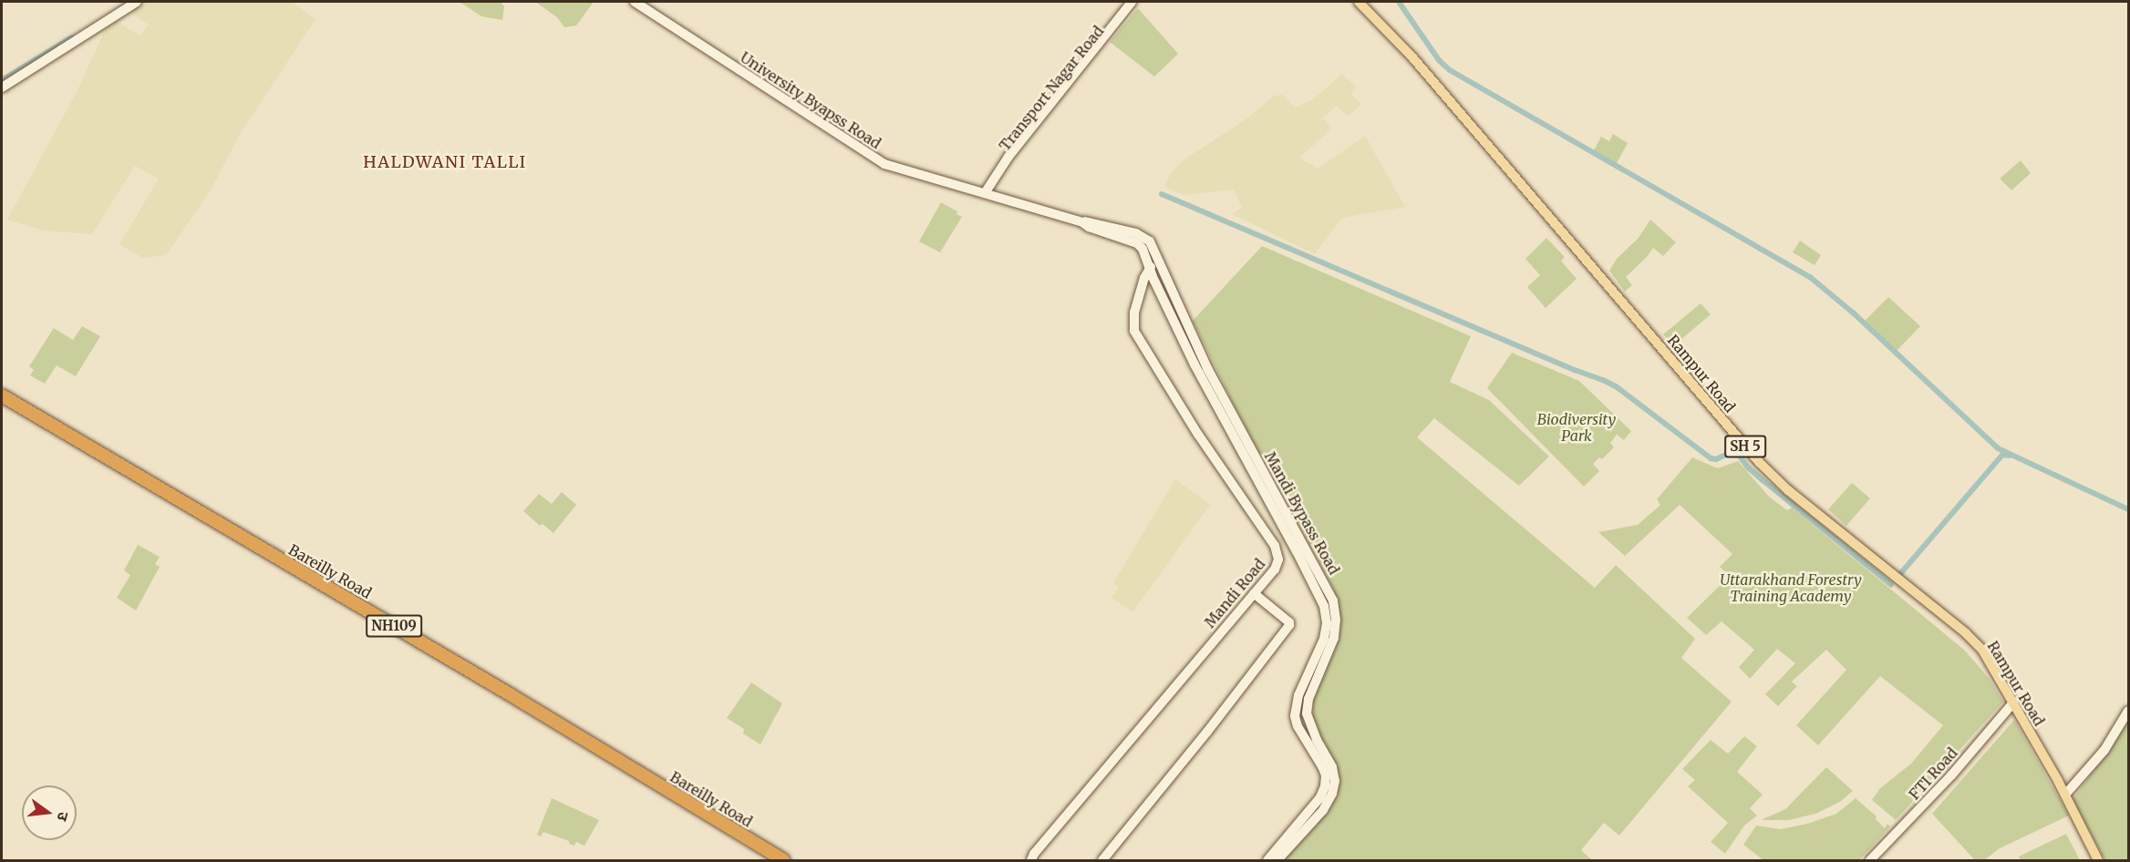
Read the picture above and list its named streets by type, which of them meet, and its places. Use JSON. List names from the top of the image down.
{
  "streets": {
    "highway": ["Bareilly Road", "NH109"],
    "main road": [
      "Transport Nagar Road",
      "University Byapss Road",
      "Rampur Road",
      "SH 5",
      "Mandi Bypass Road",
      "Mandi Road",
      "FTI Road"
    ]
  },
  "crossings": [
    ["Transport Nagar Road", "University Byapss Road"],
    ["Transport Nagar Road", "Mandi Bypass Road"],
    ["University Byapss Road", "Mandi Bypass Road"],
    ["Rampur Road", "FTI Road"],
    ["Mandi Bypass Road", "Mandi Road"]
  ],
  "districts": ["HALDWANI TALLI"],
  "parks": ["Biodiversity Park", "Uttarakhand Forestry Training Academy"],
  "north": "right"
}
